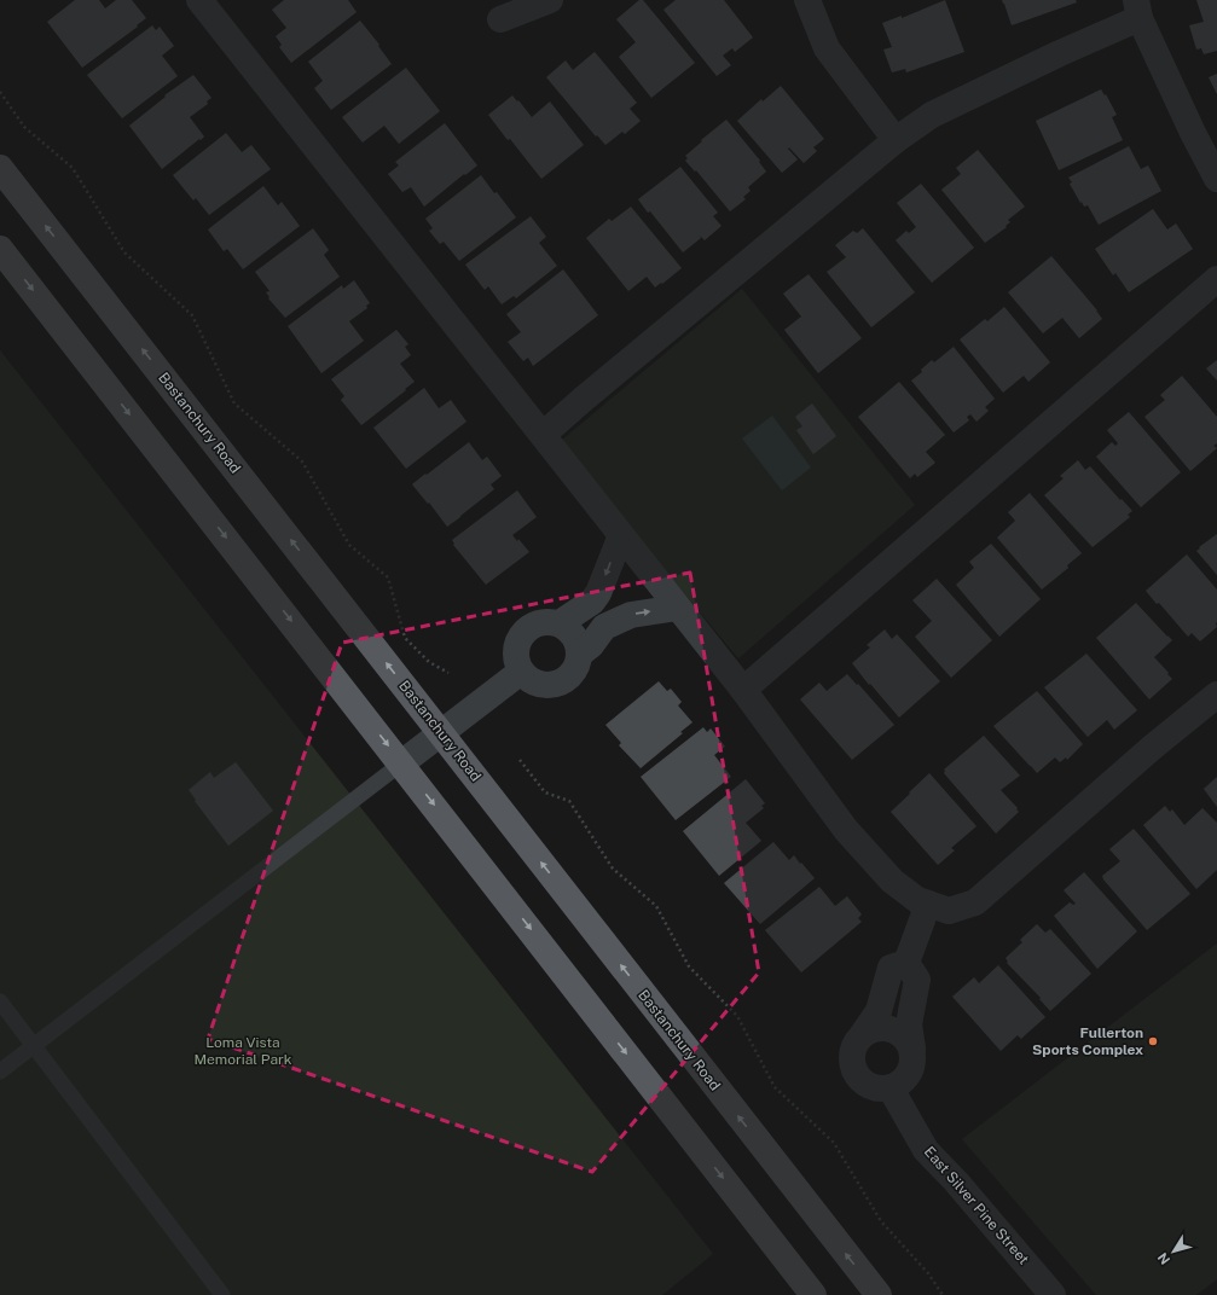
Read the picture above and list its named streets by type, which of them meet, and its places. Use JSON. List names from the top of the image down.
{
  "streets": {
    "main road": ["Bastanchury Road"],
    "street": ["East Silver Pine Street"]
  },
  "parks": ["Loma Vista Memorial Park"],
  "places": ["Fullerton Sports Complex"],
  "north": "bottom left"
}
